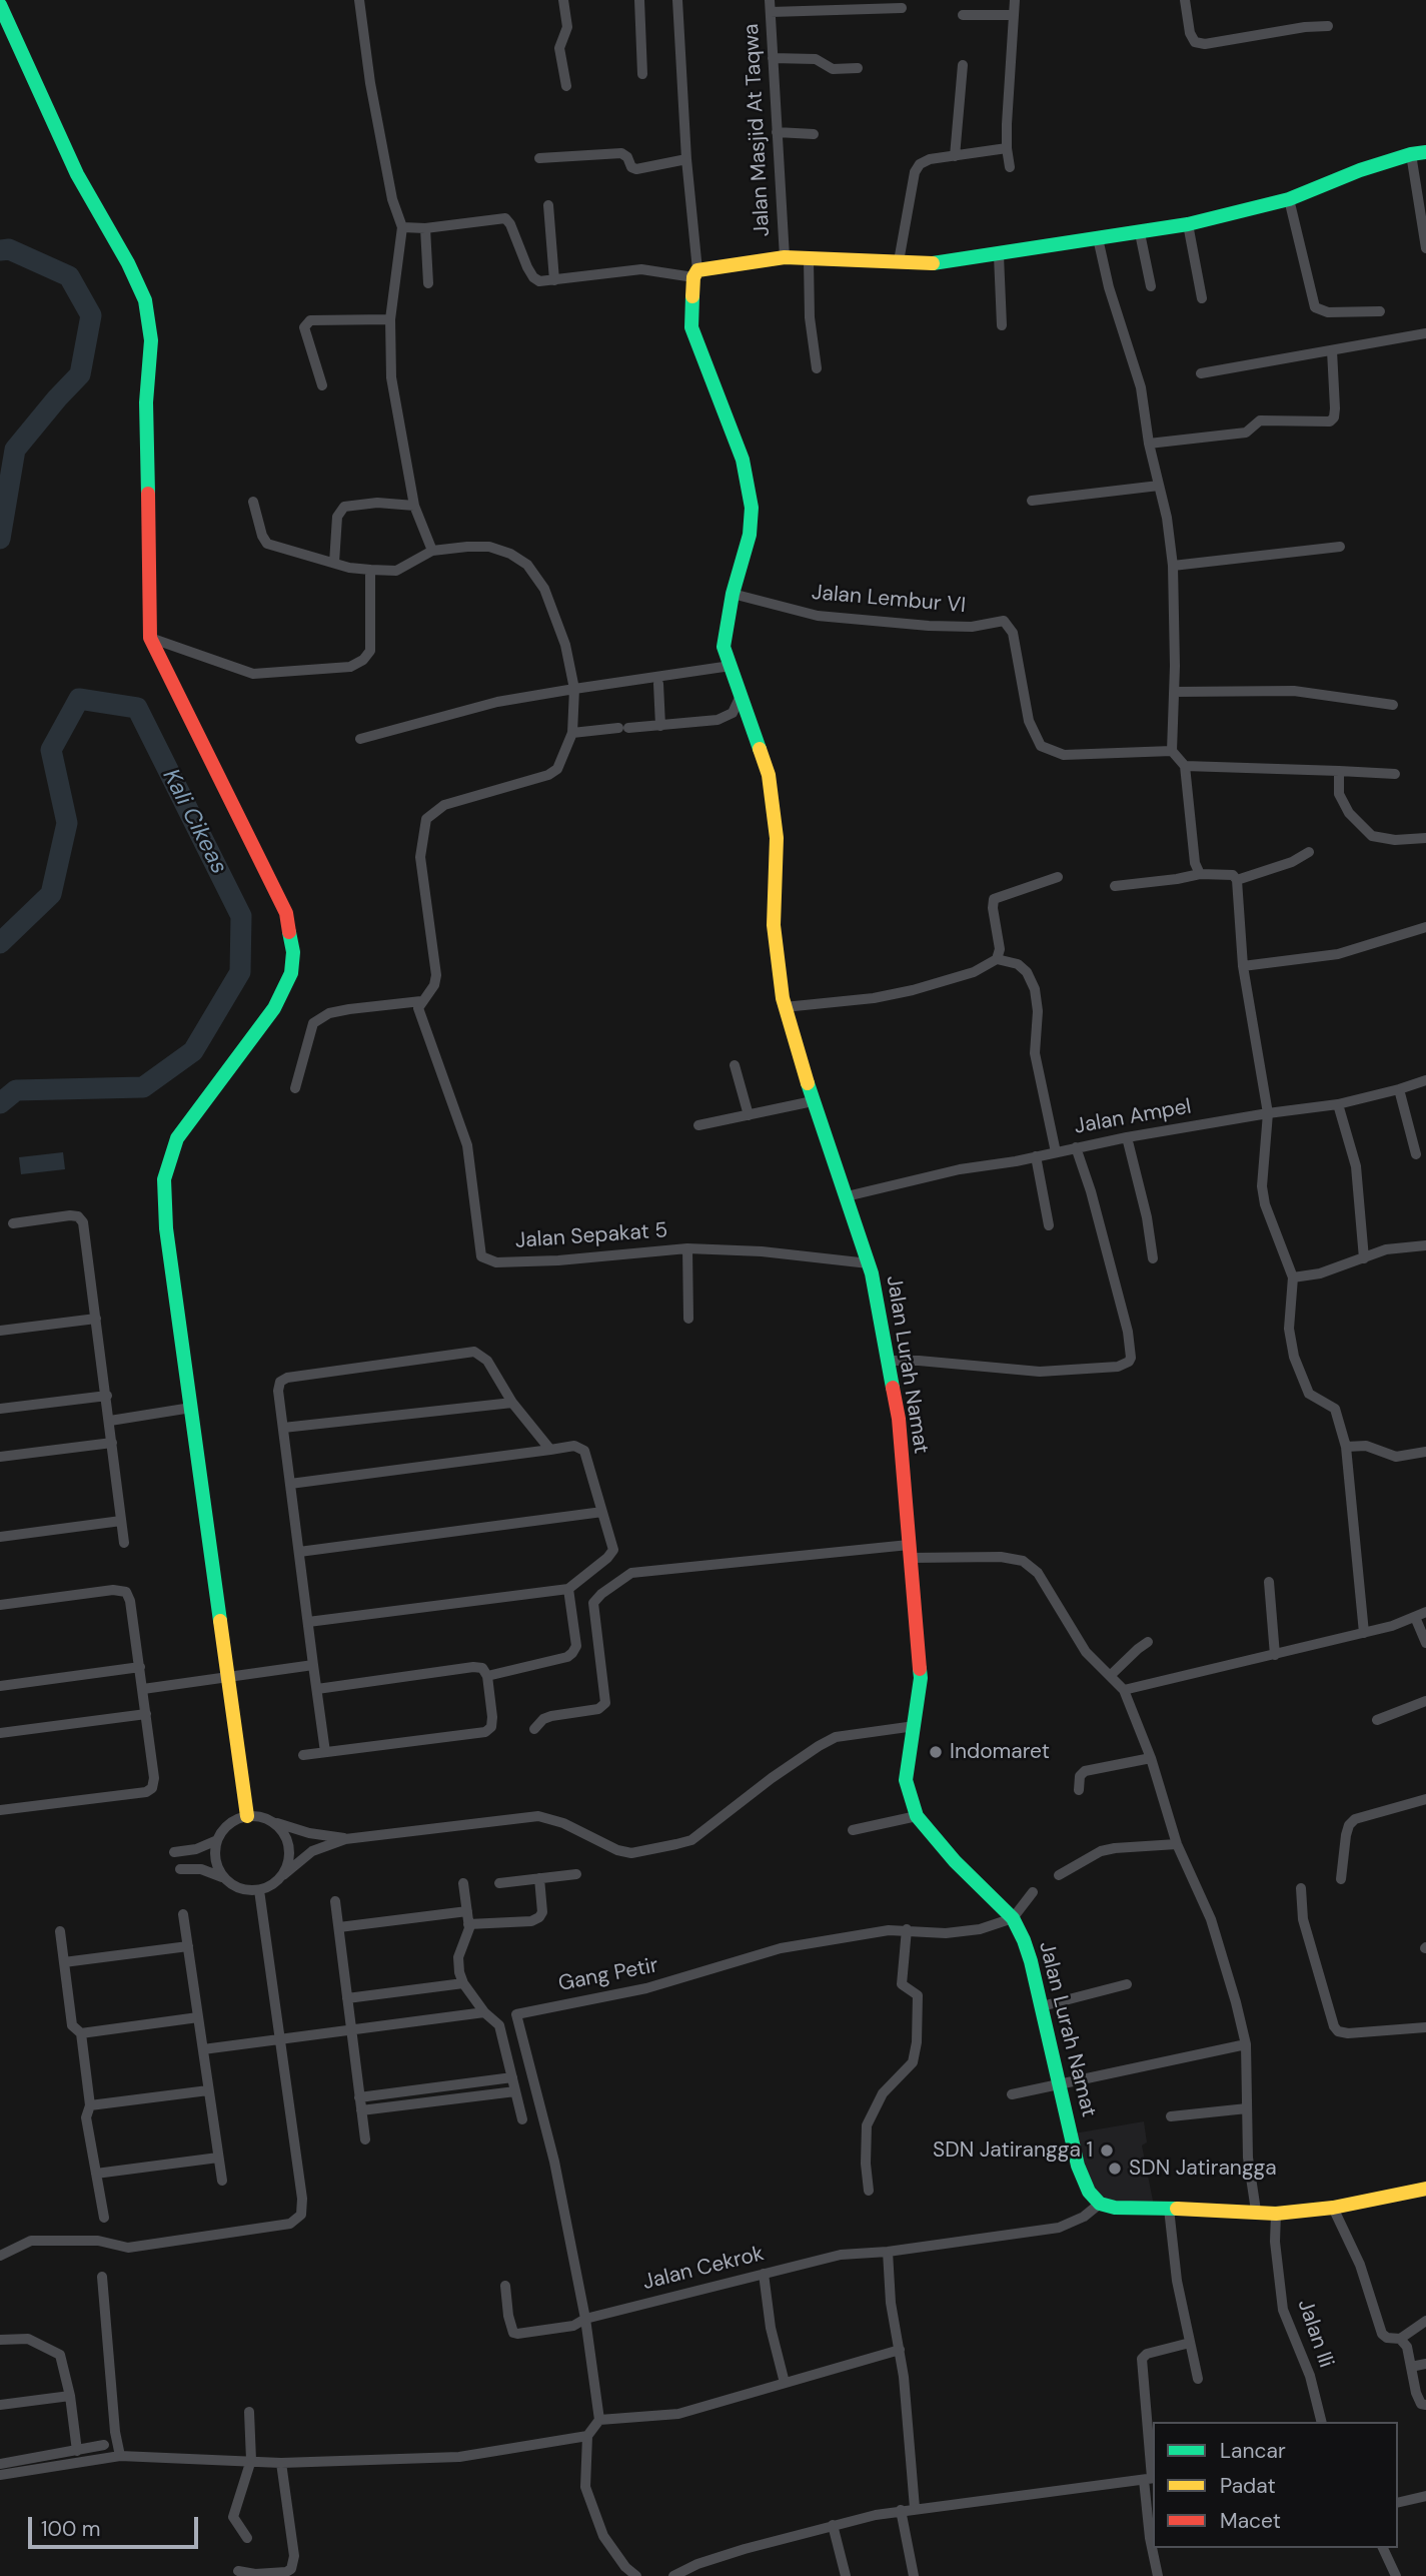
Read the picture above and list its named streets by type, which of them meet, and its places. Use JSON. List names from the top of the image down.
{
  "streets": {
    "street": [
      "Jalan Masjid At Taqwa",
      "Jalan Lembur VI",
      "Jalan Ampel",
      "Jalan Sepakat 5",
      "Jalan Lurah Namat",
      "Gang Petir",
      "Jalan Cekrok",
      "Jalan Ili"
    ]
  },
  "crossings": [
    ["Jalan Lembur VI", "Jalan Lurah Namat"],
    ["Jalan Ampel", "Jalan Lurah Namat"],
    ["Jalan Sepakat 5", "Jalan Lurah Namat"],
    ["Jalan Lurah Namat", "Gang Petir"],
    ["Jalan Lurah Namat", "Jalan Cekrok"],
    ["Gang Petir", "Jalan Cekrok"]
  ],
  "water": ["Kali Cikeas"],
  "places": ["Indomaret", "SDN Jatirangga 1", "SDN Jatirangga"],
  "legend": ["Lancar", "Padat", "Macet"],
  "scale_bar": "100 m"
}
